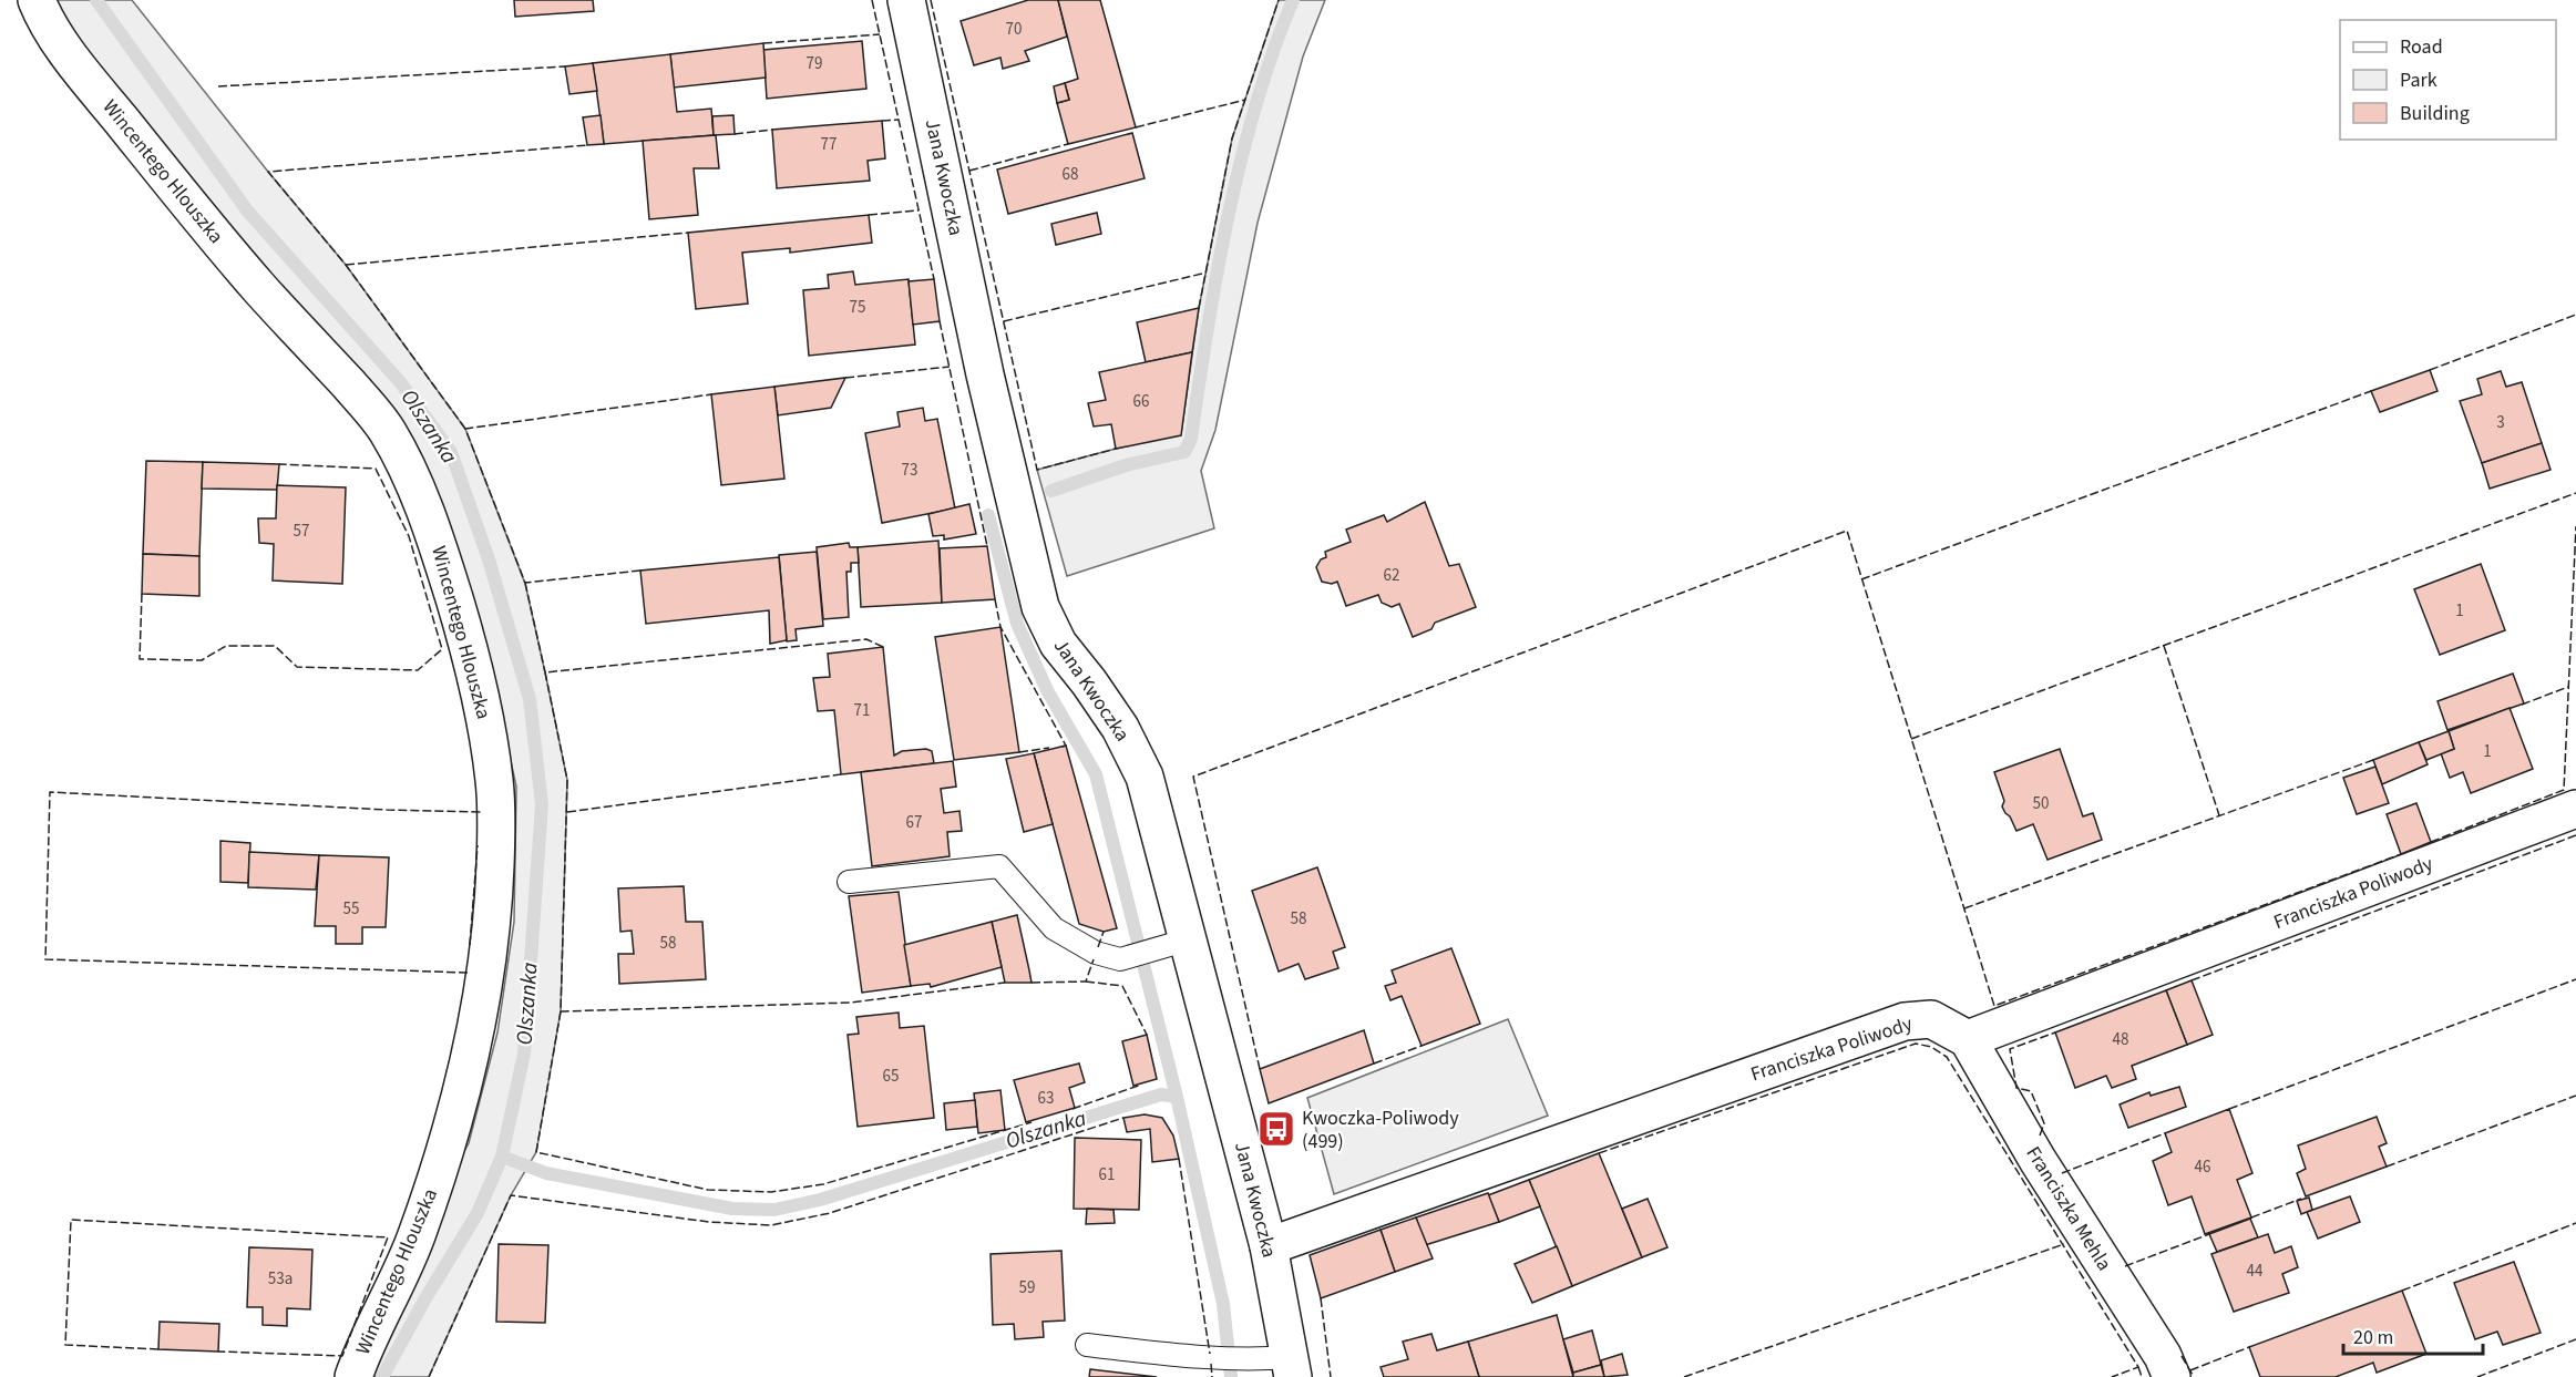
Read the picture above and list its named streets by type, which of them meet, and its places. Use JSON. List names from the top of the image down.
{
  "streets": {
    "street": [
      "Wincentego Hlouszka",
      "Jana Kwoczka",
      "Franciszka Poliwody",
      "Franciszka Mehla"
    ]
  },
  "crossings": [
    ["Jana Kwoczka", "Franciszka Poliwody"],
    ["Franciszka Poliwody", "Franciszka Mehla"]
  ],
  "water": ["Olszanka"],
  "places": {
    "bus stop": ["Kwoczka-Poliwody (499)"]
  },
  "house_numbers": [
    "70",
    "79",
    "77",
    "68",
    "75",
    "66",
    "3",
    "73",
    "57",
    "62",
    "1",
    "71",
    "1",
    "50",
    "67",
    "55",
    "58",
    "58",
    "48",
    "65",
    "63",
    "46",
    "61",
    "44",
    "53a",
    "59"
  ],
  "legend": ["Road", "Park", "Building"],
  "scale_bar": "20 m"
}
